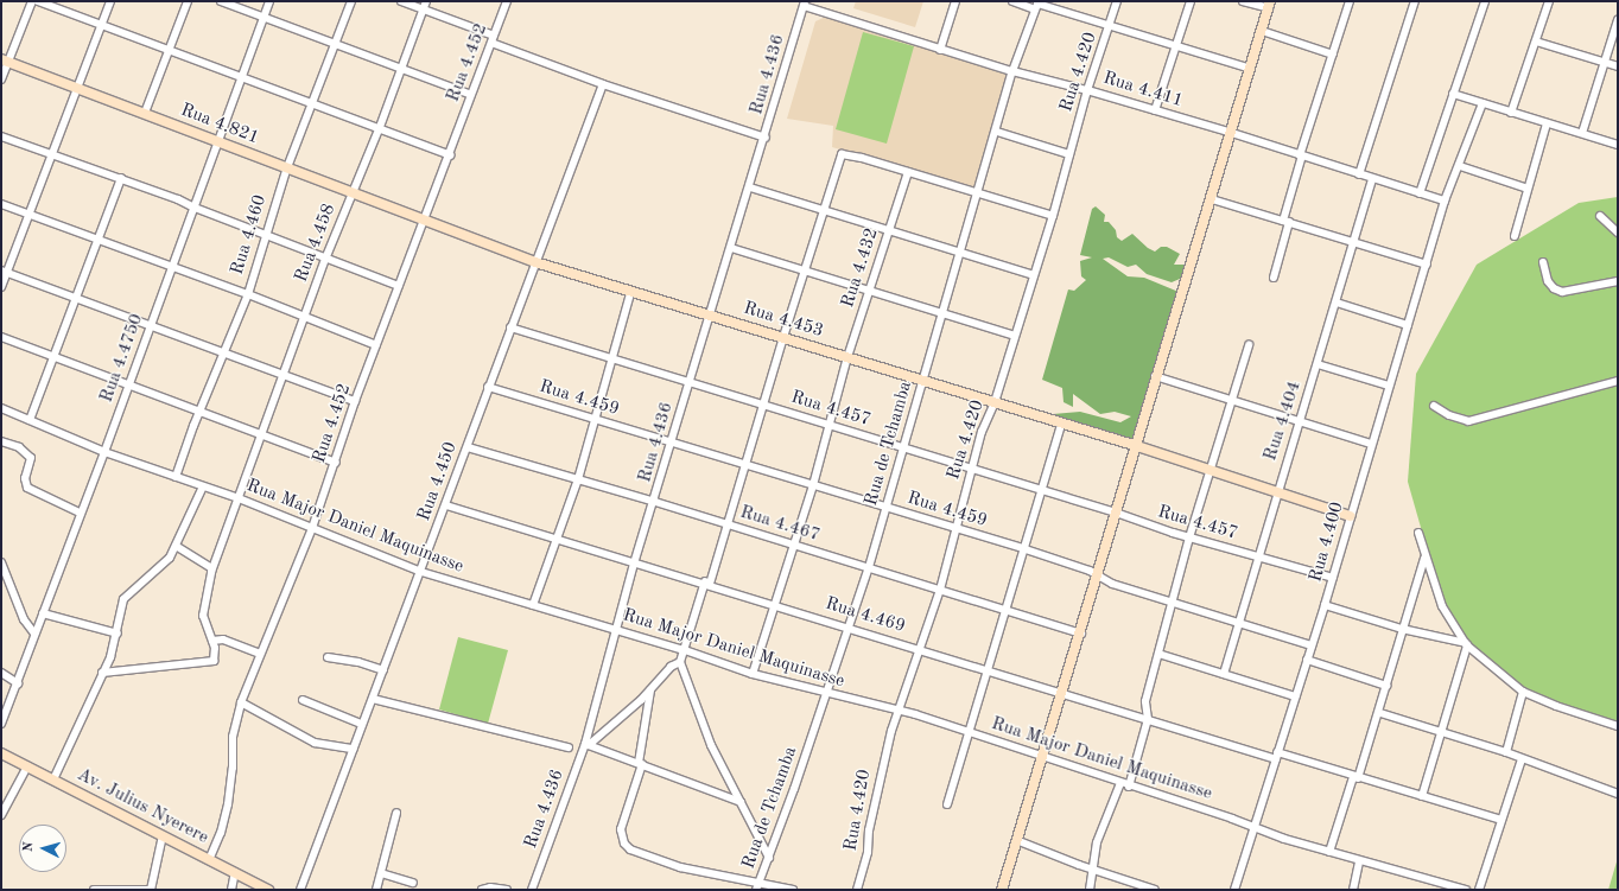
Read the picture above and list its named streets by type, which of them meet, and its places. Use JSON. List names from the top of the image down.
{
  "streets": {
    "street": [
      "Rua 4.452",
      "Rua 4.420",
      "Rua 4.436",
      "Rua 4.411",
      "Rua 4.821",
      "Rua 4.460",
      "Rua 4.458",
      "Rua 4.432",
      "Rua 4.453",
      "Rua 4.4750",
      "Rua 4.459",
      "Rua 4.457",
      "Rua 4.404",
      "Rua de Tchamba",
      "Rua 4.450",
      "Rua 4.467",
      "Rua Major Daniel Maquinasse",
      "Rua 4.400",
      "Rua 4.469",
      "Av. Julius Nyerere"
    ]
  },
  "crossings": [
    ["Rua 4.452", "Rua 4.821"],
    ["Rua 4.452", "Rua 4.453"],
    ["Rua 4.452", "Rua Major Daniel Maquinasse"],
    ["Rua 4.452", "Av. Julius Nyerere"],
    ["Rua 4.420", "Rua 4.411"],
    ["Rua 4.420", "Rua 4.453"],
    ["Rua 4.420", "Rua 4.459"],
    ["Rua 4.420", "Rua 4.457"],
    ["Rua 4.420", "Rua 4.467"],
    ["Rua 4.420", "Rua Major Daniel Maquinasse"],
    ["Rua 4.420", "Rua 4.469"],
    ["Rua 4.436", "Rua 4.411"],
    ["Rua 4.436", "Rua 4.453"],
    ["Rua 4.436", "Rua 4.459"],
    ["Rua 4.436", "Rua 4.457"],
    ["Rua 4.436", "Rua 4.467"],
    ["Rua 4.436", "Rua Major Daniel Maquinasse"],
    ["Rua 4.436", "Rua 4.469"],
    ["Rua 4.411", "Rua 4.404"],
    ["Rua 4.411", "Rua de Tchamba"],
    ["Rua 4.411", "Rua 4.400"],
    ["Rua 4.821", "Rua 4.460"],
    ["Rua 4.821", "Rua 4.458"],
    ["Rua 4.821", "Rua 4.453"],
    ["Rua 4.821", "Rua 4.4750"],
    ["Rua 4.460", "Rua Major Daniel Maquinasse"],
    ["Rua 4.458", "Rua Major Daniel Maquinasse"],
    ["Rua 4.432", "Rua 4.453"],
    ["Rua 4.432", "Rua 4.459"],
    ["Rua 4.432", "Rua 4.457"],
    ["Rua 4.432", "Rua 4.467"],
    ["Rua 4.432", "Rua Major Daniel Maquinasse"],
    ["Rua 4.432", "Rua 4.469"],
    ["Rua 4.453", "Rua 4.404"],
    ["Rua 4.453", "Rua de Tchamba"],
    ["Rua 4.453", "Rua 4.450"],
    ["Rua 4.453", "Rua 4.400"],
    ["Rua 4.4750", "Rua Major Daniel Maquinasse"],
    ["Rua 4.459", "Rua 4.404"],
    ["Rua 4.459", "Rua de Tchamba"],
    ["Rua 4.459", "Rua 4.450"],
    ["Rua 4.459", "Rua 4.400"],
    ["Rua 4.457", "Rua 4.404"],
    ["Rua 4.457", "Rua de Tchamba"],
    ["Rua 4.457", "Rua 4.450"],
    ["Rua 4.457", "Rua 4.400"],
    ["Rua de Tchamba", "Rua 4.467"],
    ["Rua de Tchamba", "Rua Major Daniel Maquinasse"],
    ["Rua de Tchamba", "Rua 4.469"],
    ["Rua 4.450", "Rua 4.467"],
    ["Rua 4.450", "Rua Major Daniel Maquinasse"],
    ["Rua 4.450", "Rua 4.469"],
    ["Rua Major Daniel Maquinasse", "Rua 4.400"],
    ["Rua 4.400", "Rua 4.469"]
  ],
  "north": "left"
}
